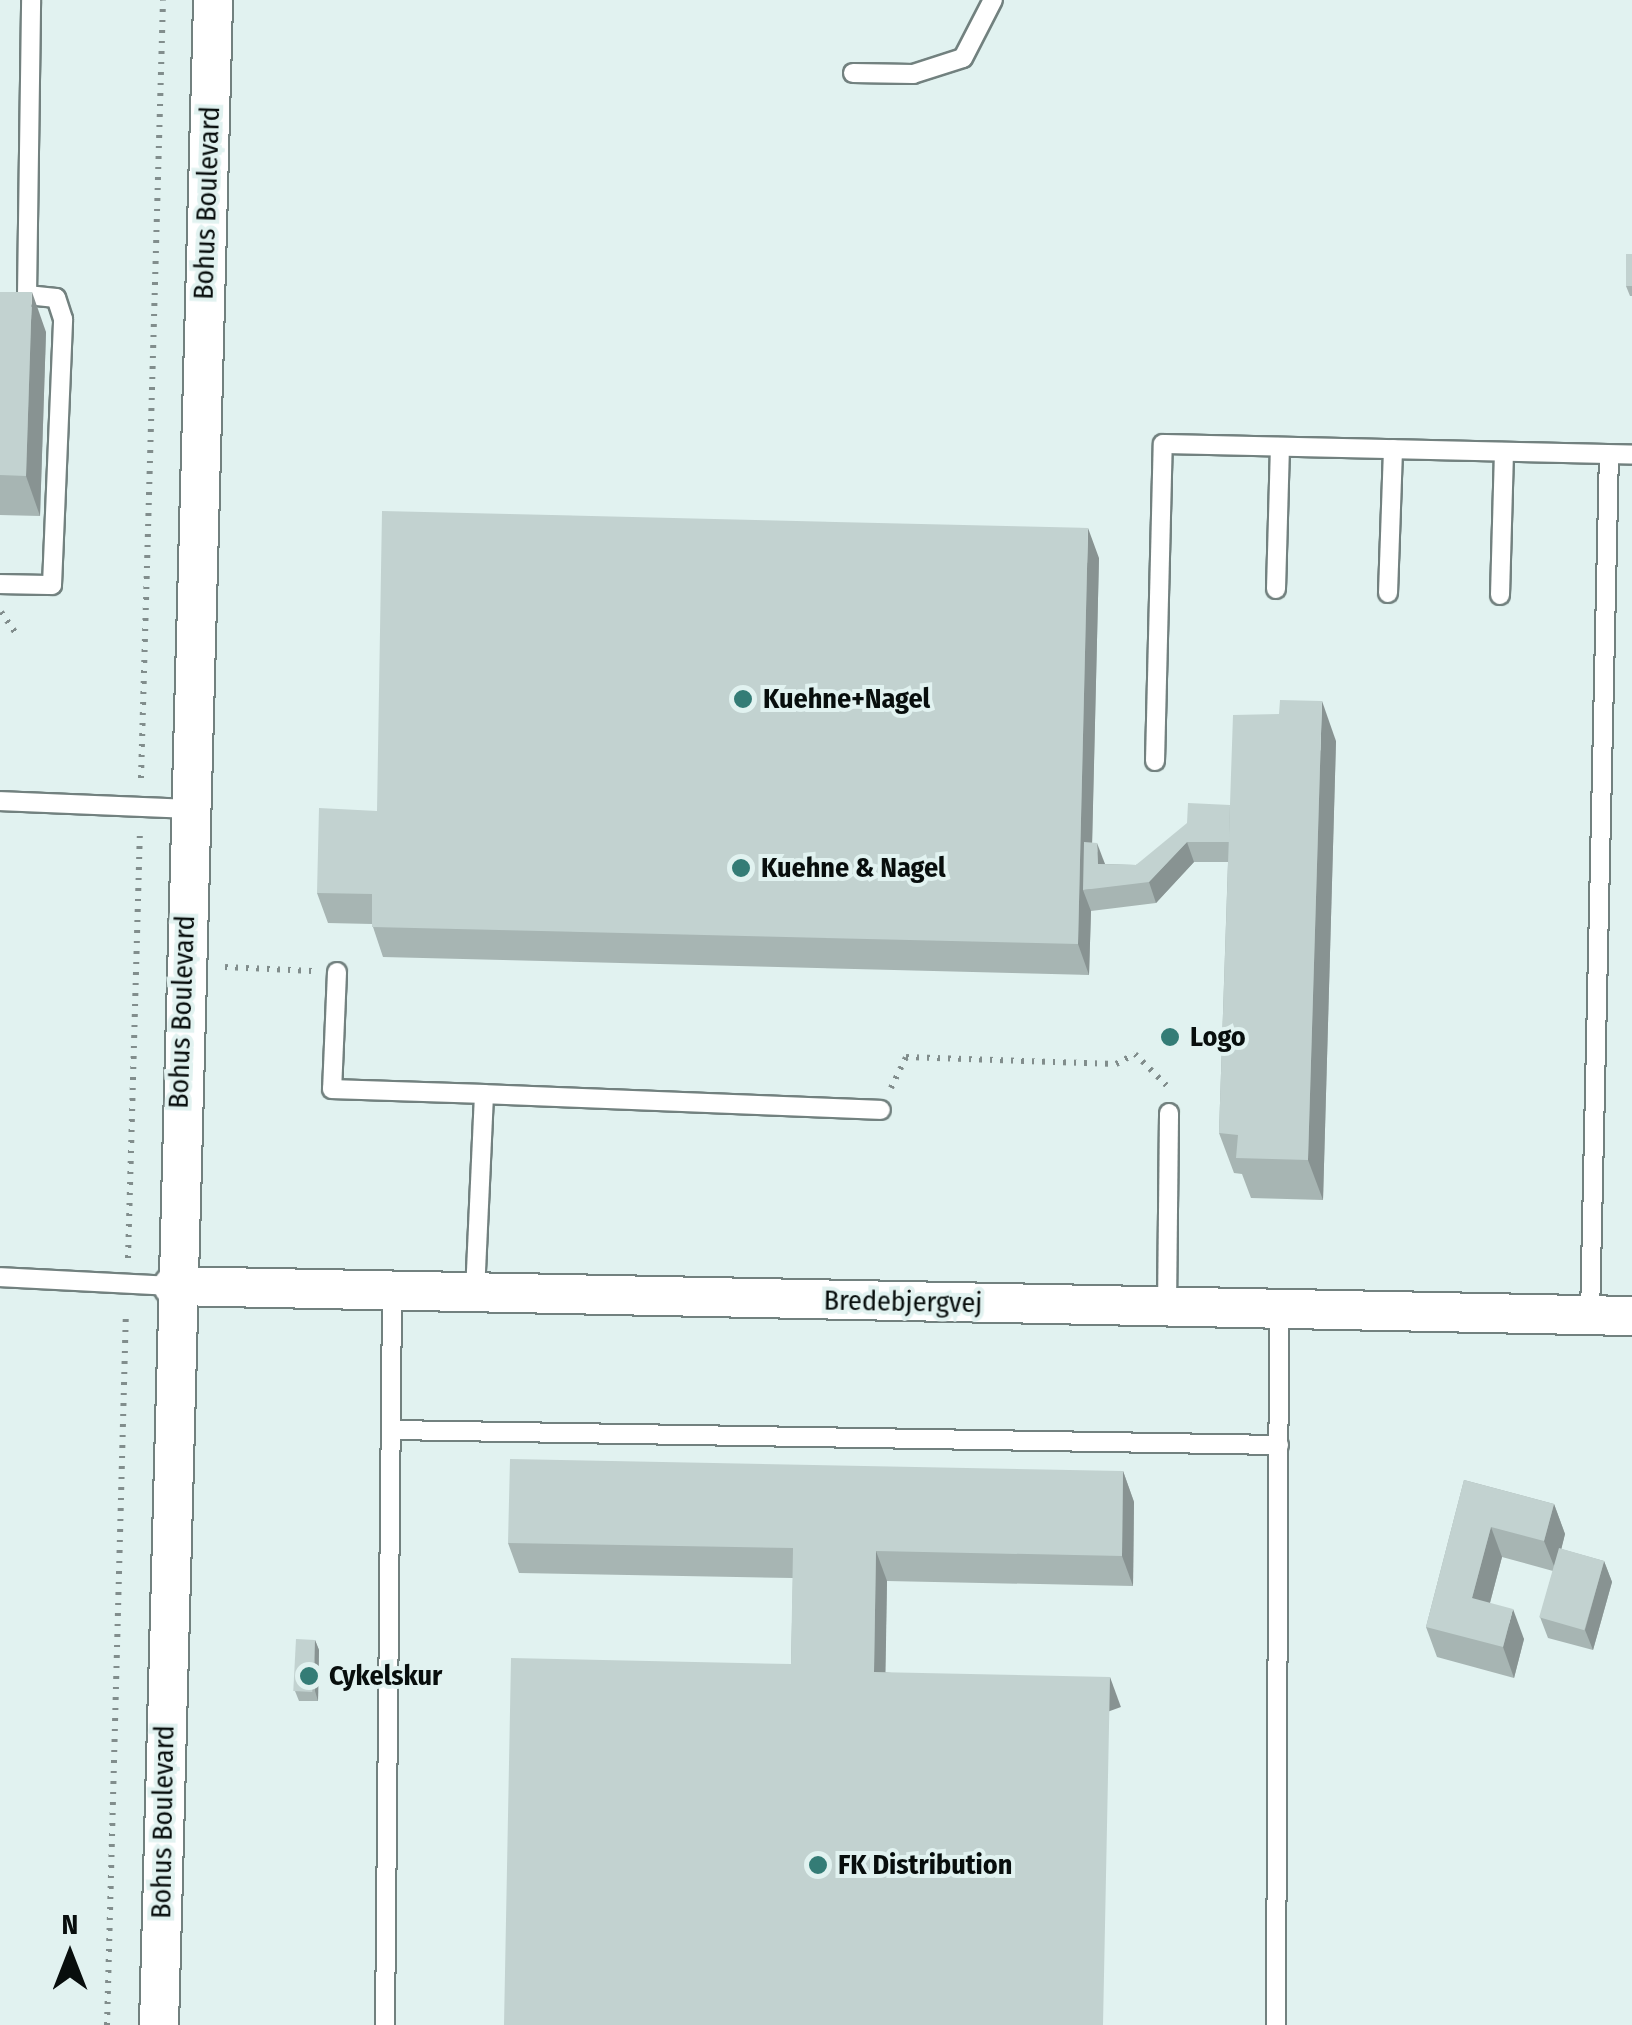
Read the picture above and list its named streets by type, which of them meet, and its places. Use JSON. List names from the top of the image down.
{
  "streets": {
    "street": ["Bohus Boulevard", "Bredebjergvej"]
  },
  "crossings": [
    ["Bohus Boulevard", "Bredebjergvej"]
  ],
  "places": [
    "Kuehne+Nagel",
    "Kuehne & Nagel",
    "Logo",
    "Cykelskur",
    "FK Distribution"
  ],
  "north": "top"
}
